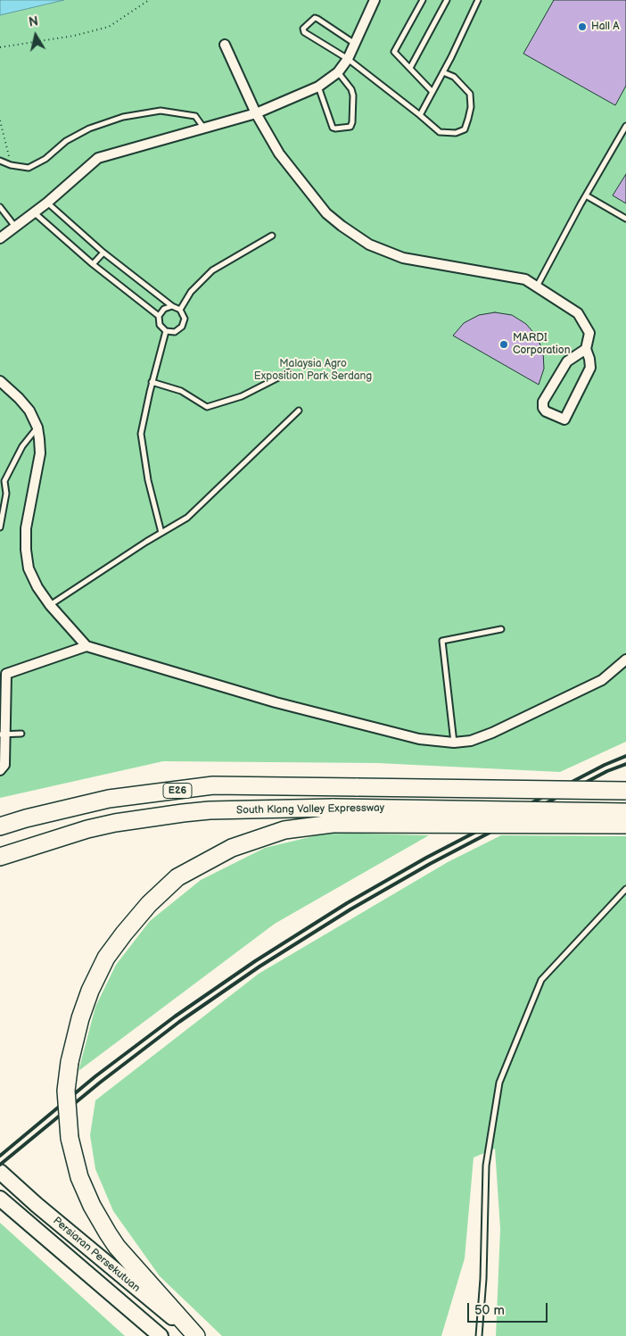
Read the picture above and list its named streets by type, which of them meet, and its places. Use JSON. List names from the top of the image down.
{
  "streets": {
    "highway": ["E26", "South Klang Valley Expressway"],
    "main road": ["Persiaran Persekutuan"]
  },
  "parks": ["Malaysia Agro Exposition Park Serdang"],
  "places": ["Hall A", "MARDI Corporation"],
  "scale_bar": "50 m",
  "north": "top"
}
